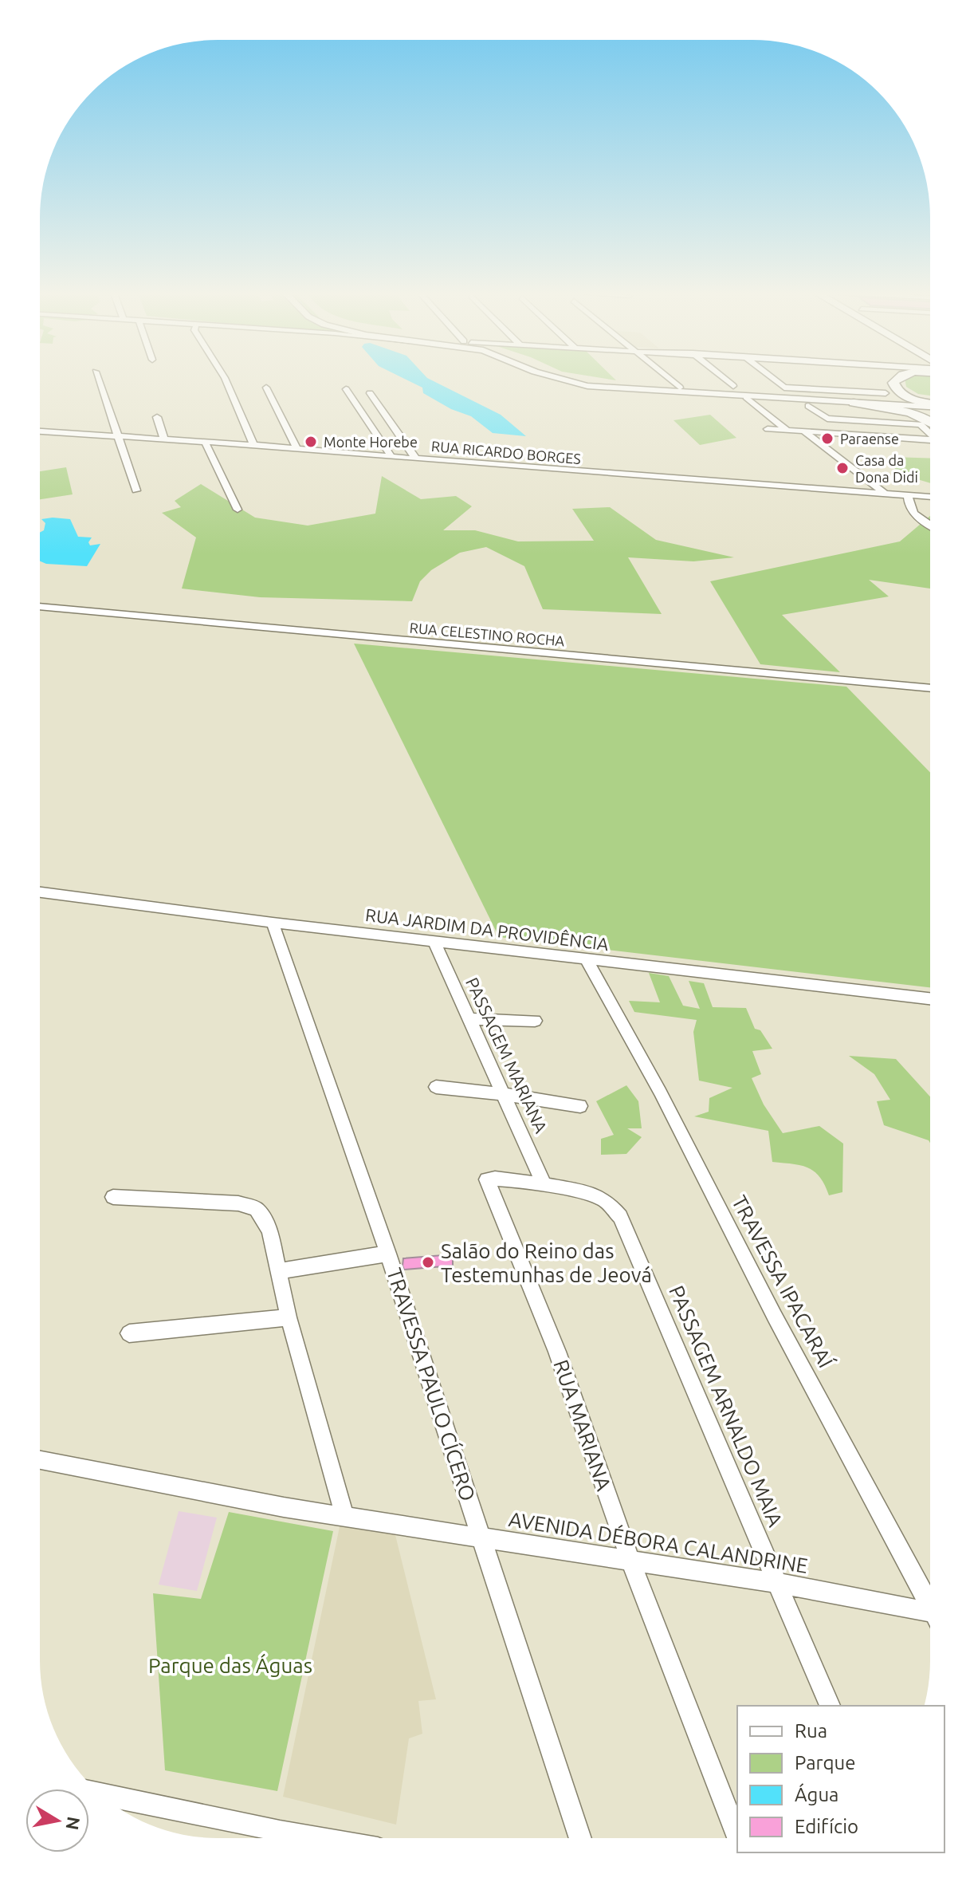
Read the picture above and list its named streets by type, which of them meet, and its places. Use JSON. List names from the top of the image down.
{
  "streets": {
    "street": [
      "RUA RICARDO BORGES",
      "RUA CELESTINO ROCHA",
      "RUA JARDIM DA PROVIDÊNCIA",
      "PASSAGEM MARIANA",
      "TRAVESSA IPACARAÍ",
      "TRAVESSA PAULO CÍCERO",
      "PASSAGEM ARNALDO MAIA",
      "RUA MARIANA",
      "AVENIDA DÉBORA CALANDRINE"
    ]
  },
  "crossings": [
    ["RUA JARDIM DA PROVIDÊNCIA", "PASSAGEM MARIANA"],
    ["RUA JARDIM DA PROVIDÊNCIA", "TRAVESSA IPACARAÍ"],
    ["RUA JARDIM DA PROVIDÊNCIA", "TRAVESSA PAULO CÍCERO"],
    ["PASSAGEM MARIANA", "PASSAGEM ARNALDO MAIA"],
    ["PASSAGEM MARIANA", "RUA MARIANA"],
    ["TRAVESSA PAULO CÍCERO", "AVENIDA DÉBORA CALANDRINE"],
    ["PASSAGEM ARNALDO MAIA", "RUA MARIANA"],
    ["PASSAGEM ARNALDO MAIA", "AVENIDA DÉBORA CALANDRINE"],
    ["RUA MARIANA", "AVENIDA DÉBORA CALANDRINE"]
  ],
  "parks": ["Parque das Águas"],
  "places": [
    "Paraense",
    "Monte Horebe",
    "Casa da Dona Didi",
    "Salão do Reino das Testemunhas de Jeová"
  ],
  "legend": [
    "Rua",
    "Parque",
    "Água",
    "Edifício"
  ],
  "north": "right"
}
